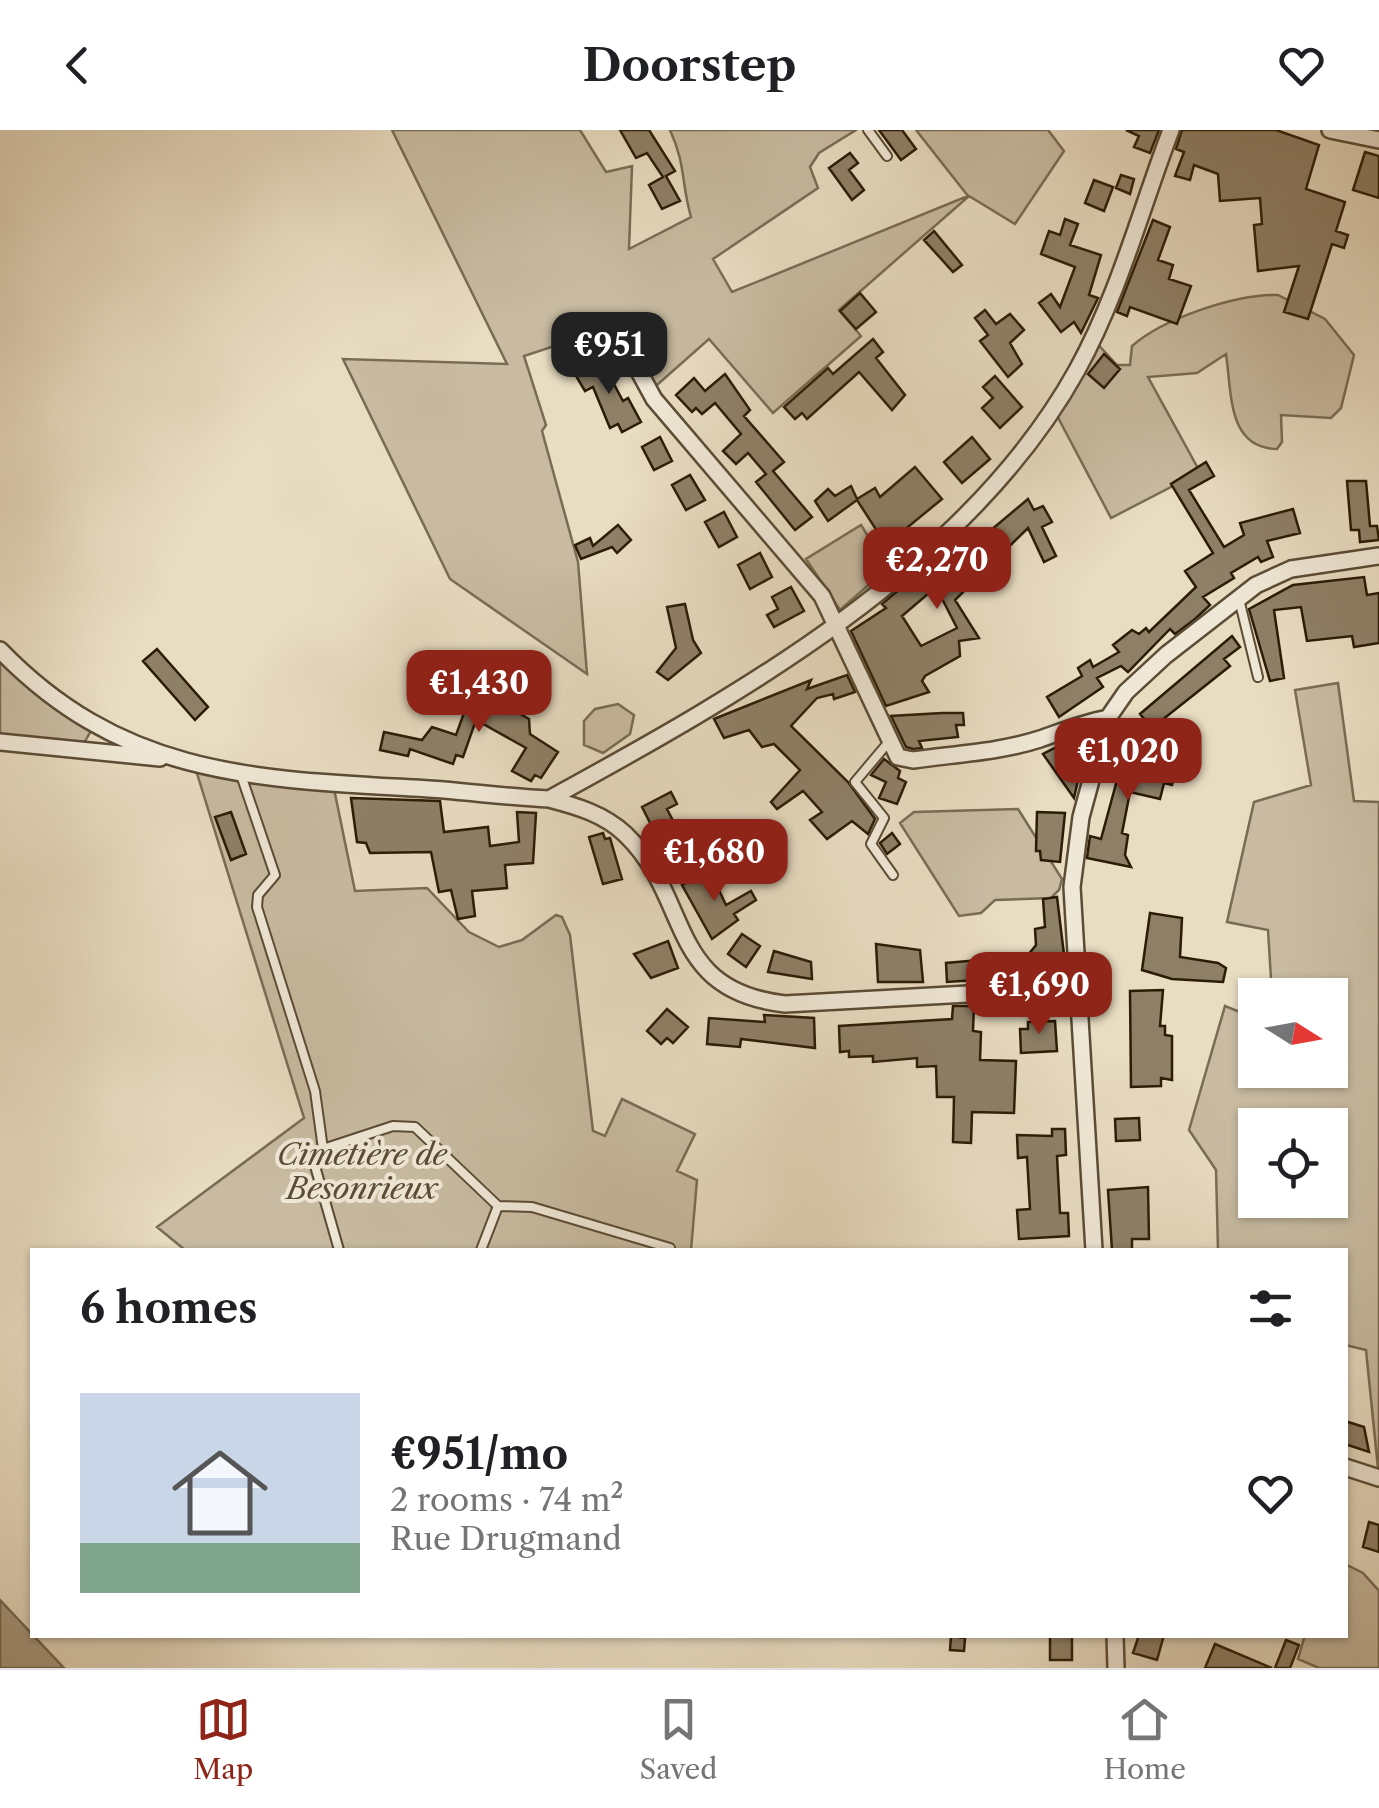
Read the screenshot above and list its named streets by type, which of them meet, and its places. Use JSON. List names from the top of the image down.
{
  "parks": ["Cimetière de Besonrieux"],
  "north": "right",
  "page": {
    "header": "Doorstep",
    "price": [
      "€951",
      "€2,270",
      "€1,430",
      "€1,020",
      "€1,680",
      "€1,690"
    ],
    "heading": "6 homes",
    "list": [
      {
        "name": "€951/mo",
        "note": "2 rooms · 74 m² · Rue Drugmand"
      }
    ],
    "tabs": ["Map", "Saved", "Home"]
  }
}
